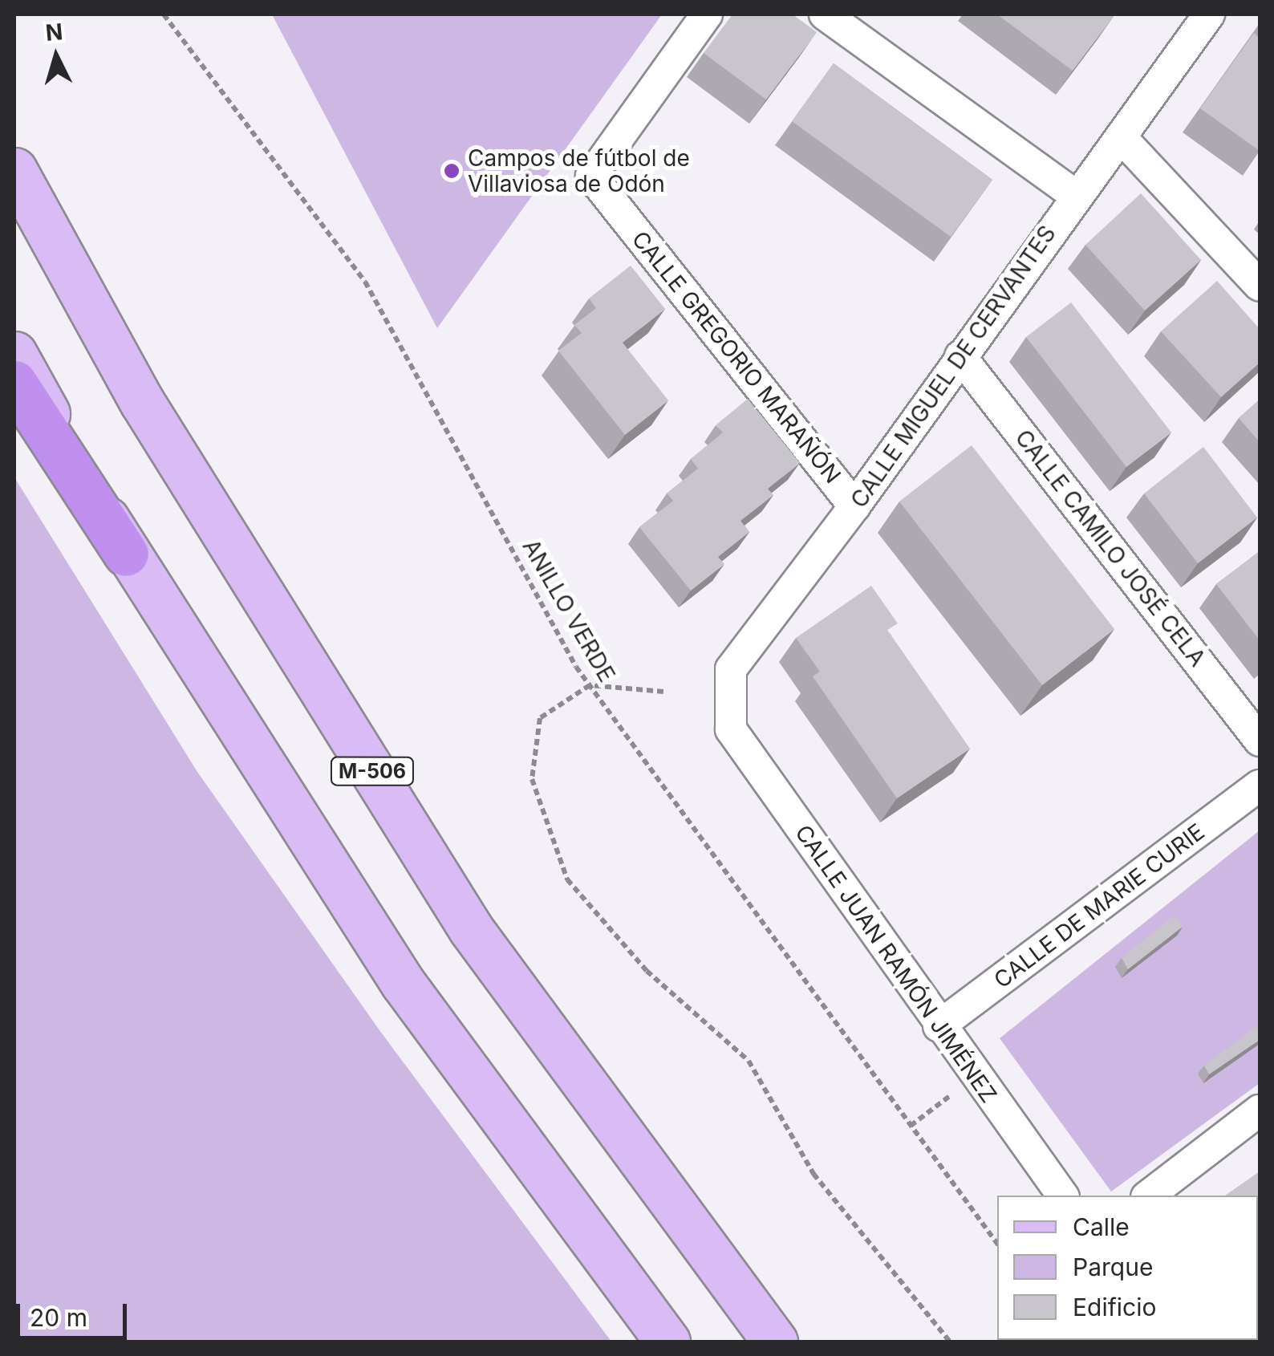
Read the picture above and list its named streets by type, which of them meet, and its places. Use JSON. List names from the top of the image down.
{
  "streets": {
    "main road": ["M-506"],
    "street": [
      "CALLE GREGORIO MARAÑÓN",
      "CALLE MIGUEL DE CERVANTES",
      "CALLE CAMILO JOSÉ CELA",
      "CALLE DE MARIE CURIE",
      "CALLE JUAN RAMÓN JIMÉNEZ"
    ],
    "path": ["ANILLO VERDE"]
  },
  "crossings": [
    ["CALLE GREGORIO MARAÑÓN", "CALLE MIGUEL DE CERVANTES"],
    ["CALLE MIGUEL DE CERVANTES", "CALLE CAMILO JOSÉ CELA"],
    ["CALLE MIGUEL DE CERVANTES", "CALLE JUAN RAMÓN JIMÉNEZ"],
    ["CALLE DE MARIE CURIE", "CALLE JUAN RAMÓN JIMÉNEZ"]
  ],
  "places": ["Campos de fútbol de Villaviosa de Odón"],
  "legend": ["Calle", "Parque", "Edificio"],
  "scale_bar": "20 m",
  "north": "top"
}
